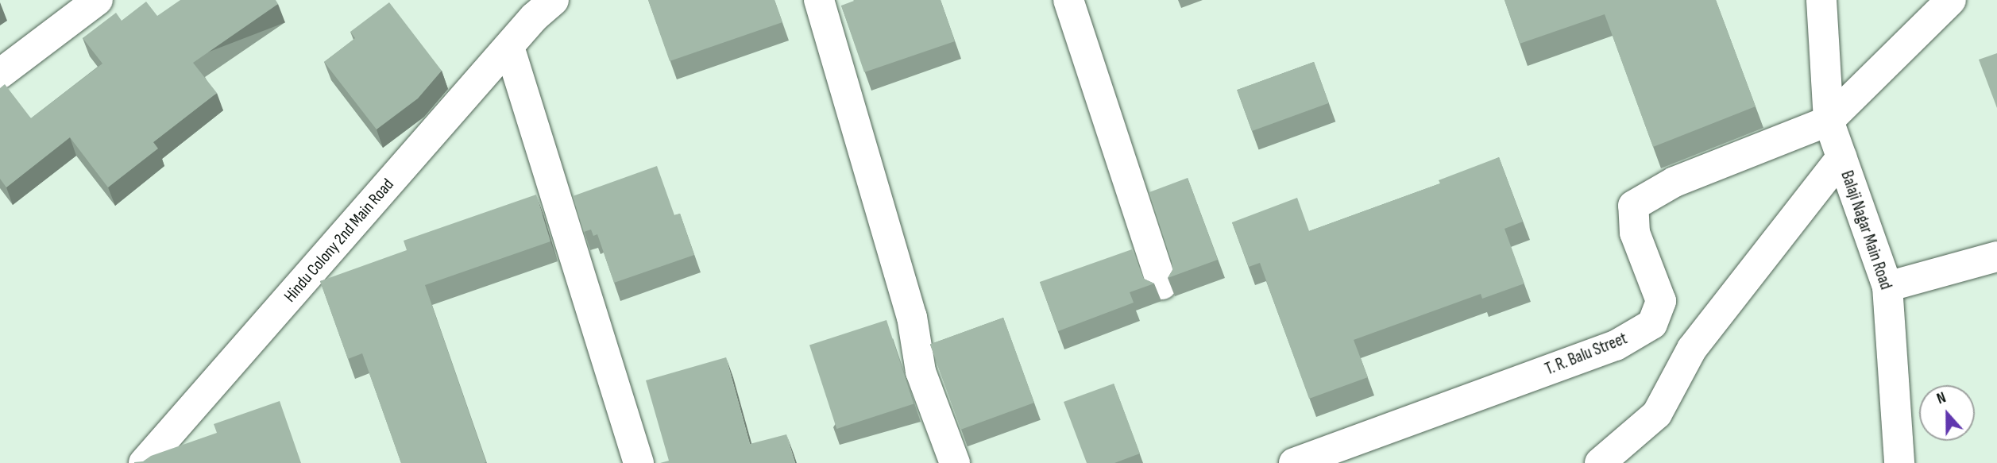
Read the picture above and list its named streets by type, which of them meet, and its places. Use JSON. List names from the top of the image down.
{
  "streets": {
    "street": ["Balaji Nagar Main Road", "Hindu Colony 2nd Main Road", "T. R. Balu Street"]
  },
  "crossings": [
    ["Balaji Nagar Main Road", "T. R. Balu Street"]
  ],
  "north": "top"
}
